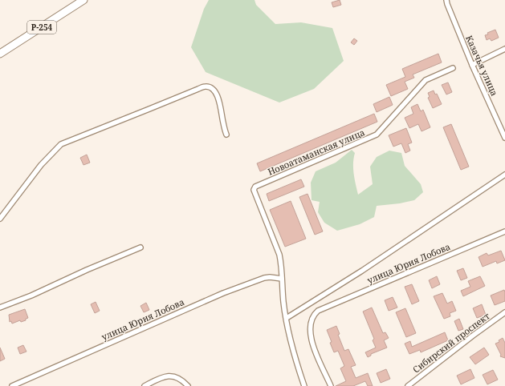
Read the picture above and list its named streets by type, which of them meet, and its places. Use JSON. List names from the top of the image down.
{
  "streets": {
    "highway": ["Р-254"],
    "street": [
      "Казачья улица",
      "Новоатаманская улица",
      "улица Юрия Лобова",
      "Сибирский проспект"
    ]
  },
  "crossings": [
    ["Новоатаманская улица", "улица Юрия Лобова"]
  ]
}
